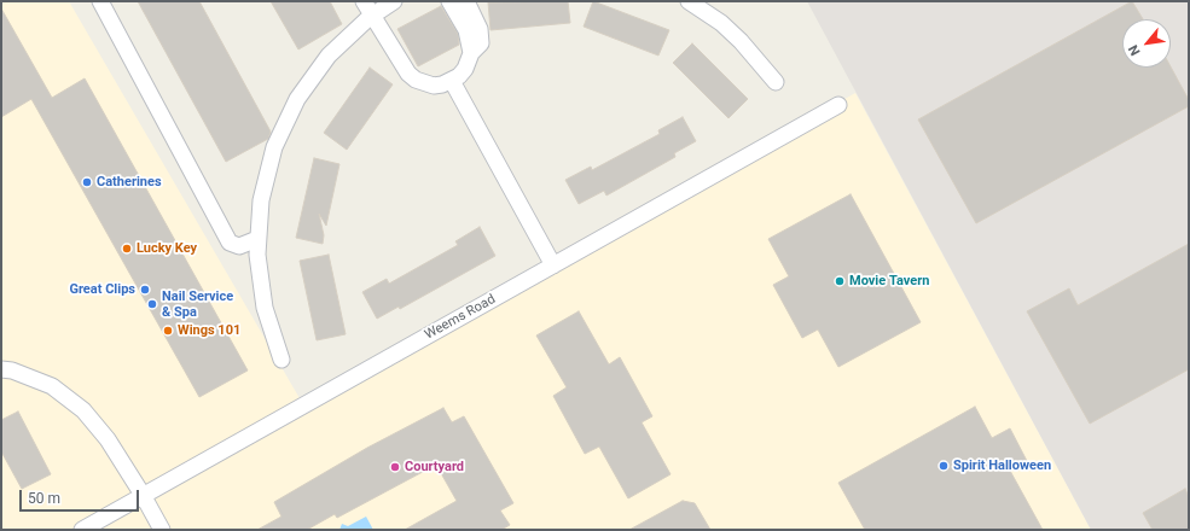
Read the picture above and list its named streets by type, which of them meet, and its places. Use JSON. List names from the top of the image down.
{
  "streets": {
    "street": ["Weems Road"]
  },
  "places": [
    "Catherines",
    "Lucky Key",
    "Movie Tavern",
    "Great Clips",
    "Nail Service & Spa",
    "Wings 101",
    "Spirit Halloween",
    "Courtyard"
  ],
  "scale_bar": "50 m",
  "north": "bottom left"
}
